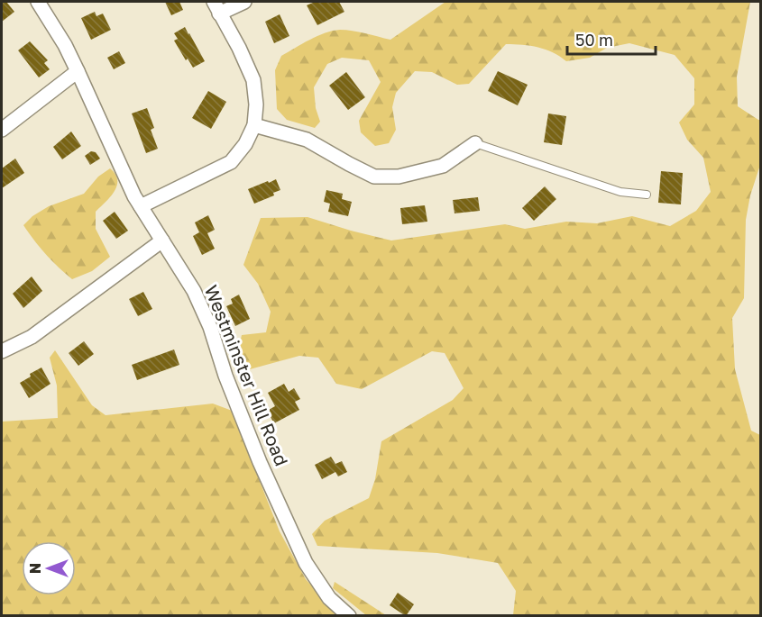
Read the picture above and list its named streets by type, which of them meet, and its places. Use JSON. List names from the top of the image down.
{
  "streets": {
    "street": ["Westminster Hill Road"]
  },
  "scale_bar": "50 m",
  "north": "left"
}
